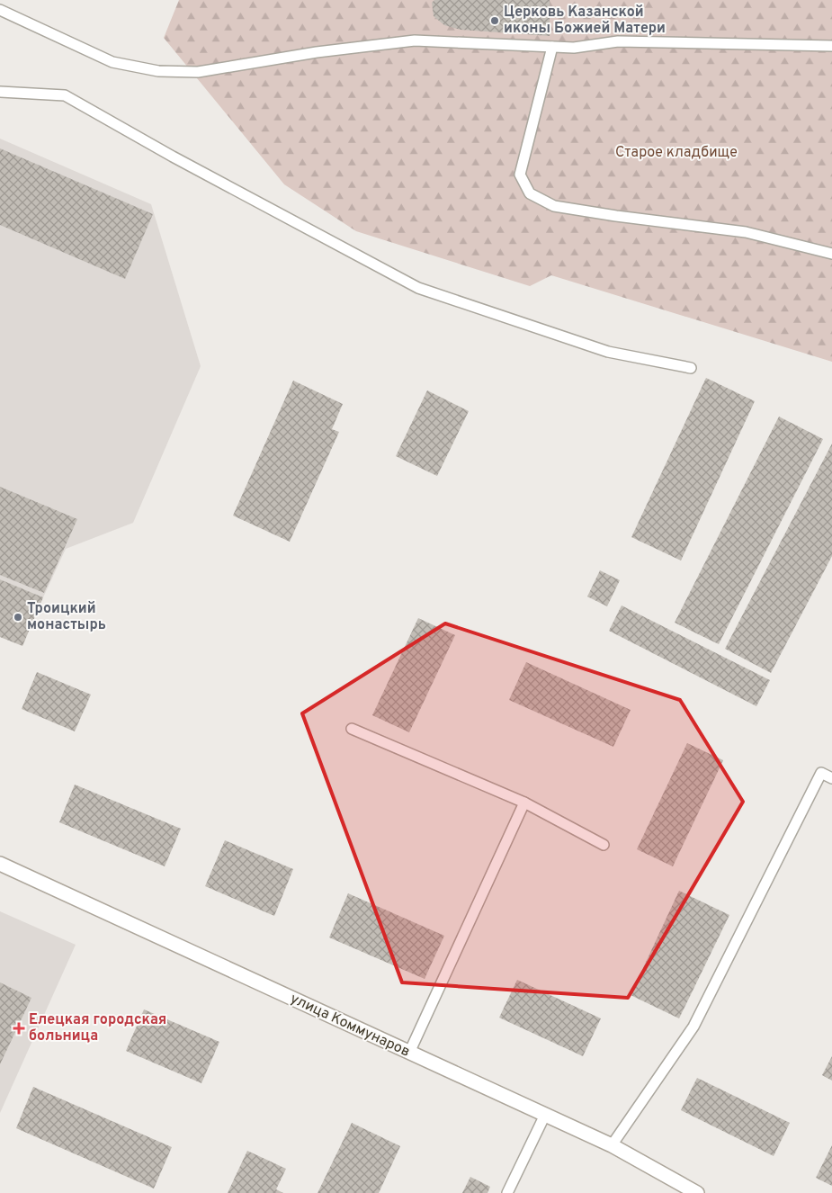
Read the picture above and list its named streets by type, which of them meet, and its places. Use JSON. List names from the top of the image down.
{
  "streets": {
    "main road": ["улица Коммунаров"]
  },
  "parks": ["Старое кладбище"],
  "places": {
    "other": ["Церковь Казанской иконы Божией Матери", "Троицкий монастырь"],
    "health": ["Елецкая городская больница"]
  }
}
